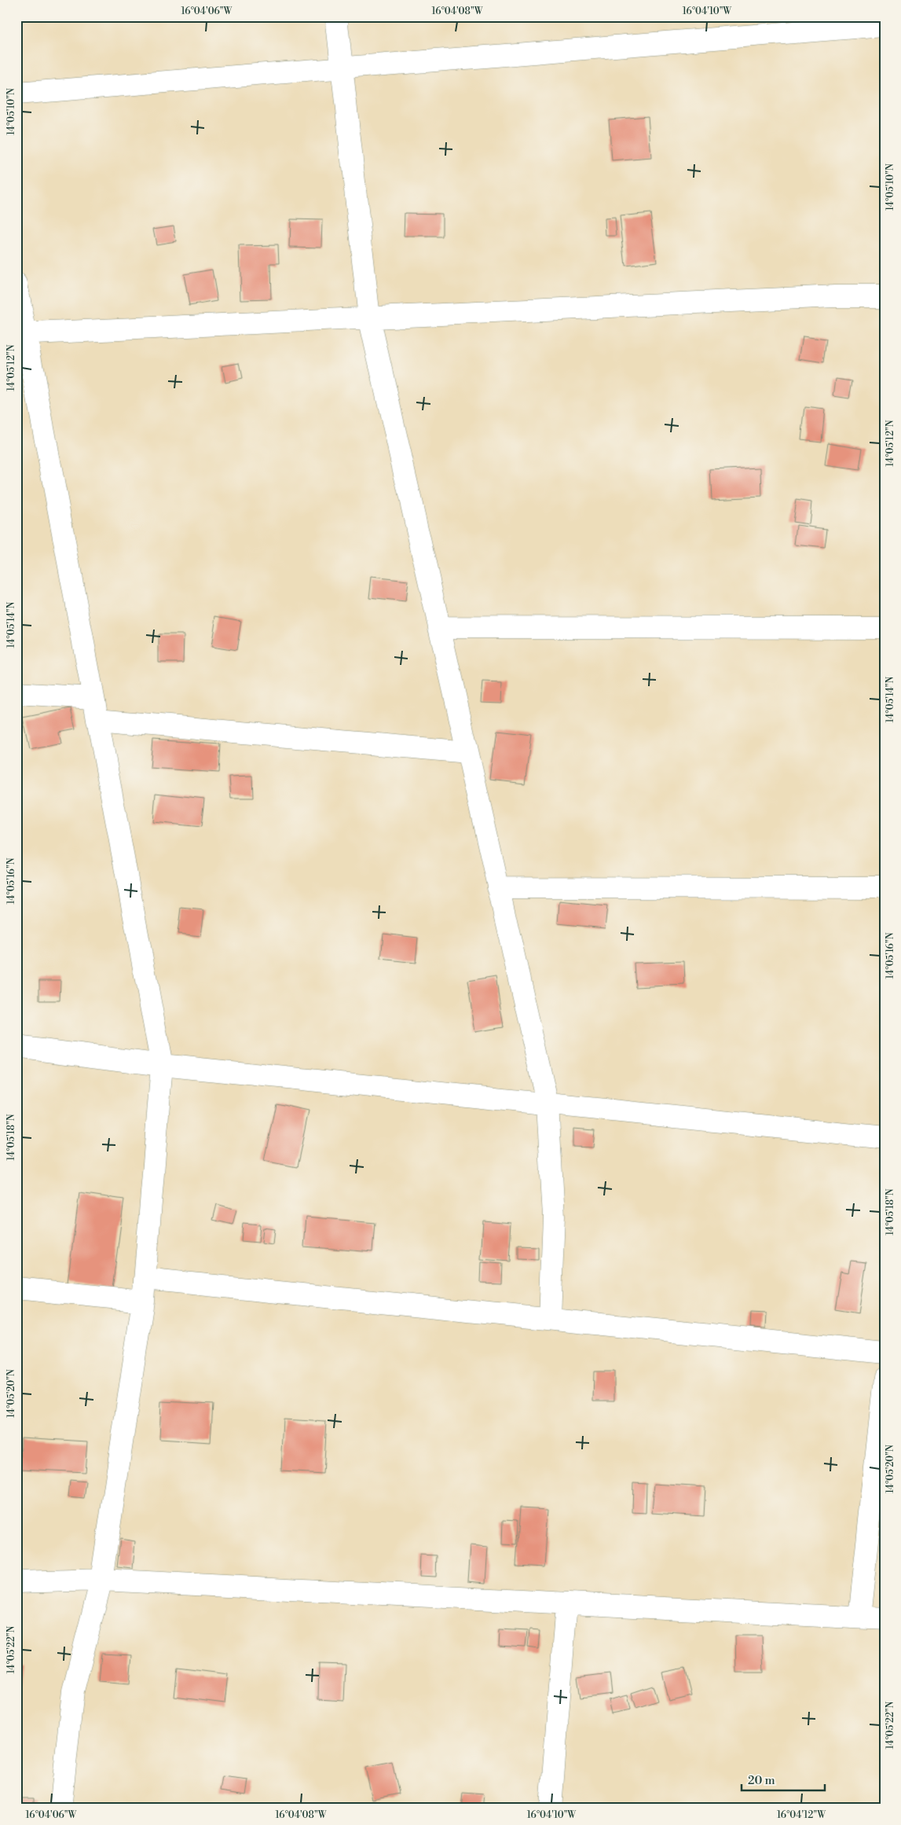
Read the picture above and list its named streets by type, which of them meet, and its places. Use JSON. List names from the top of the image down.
{
  "scale_bar": "20 m",
  "coordinates": [
    "16°04'06\"W",
    "16°04'08\"W",
    "16°04'10\"W",
    "14°05'10\"N",
    "14°05'12\"N",
    "14°05'14\"N",
    "14°05'16\"N",
    "14°05'18\"N",
    "14°05'20\"N",
    "14°05'22\"N",
    "16°04'12\"W"
  ]
}
